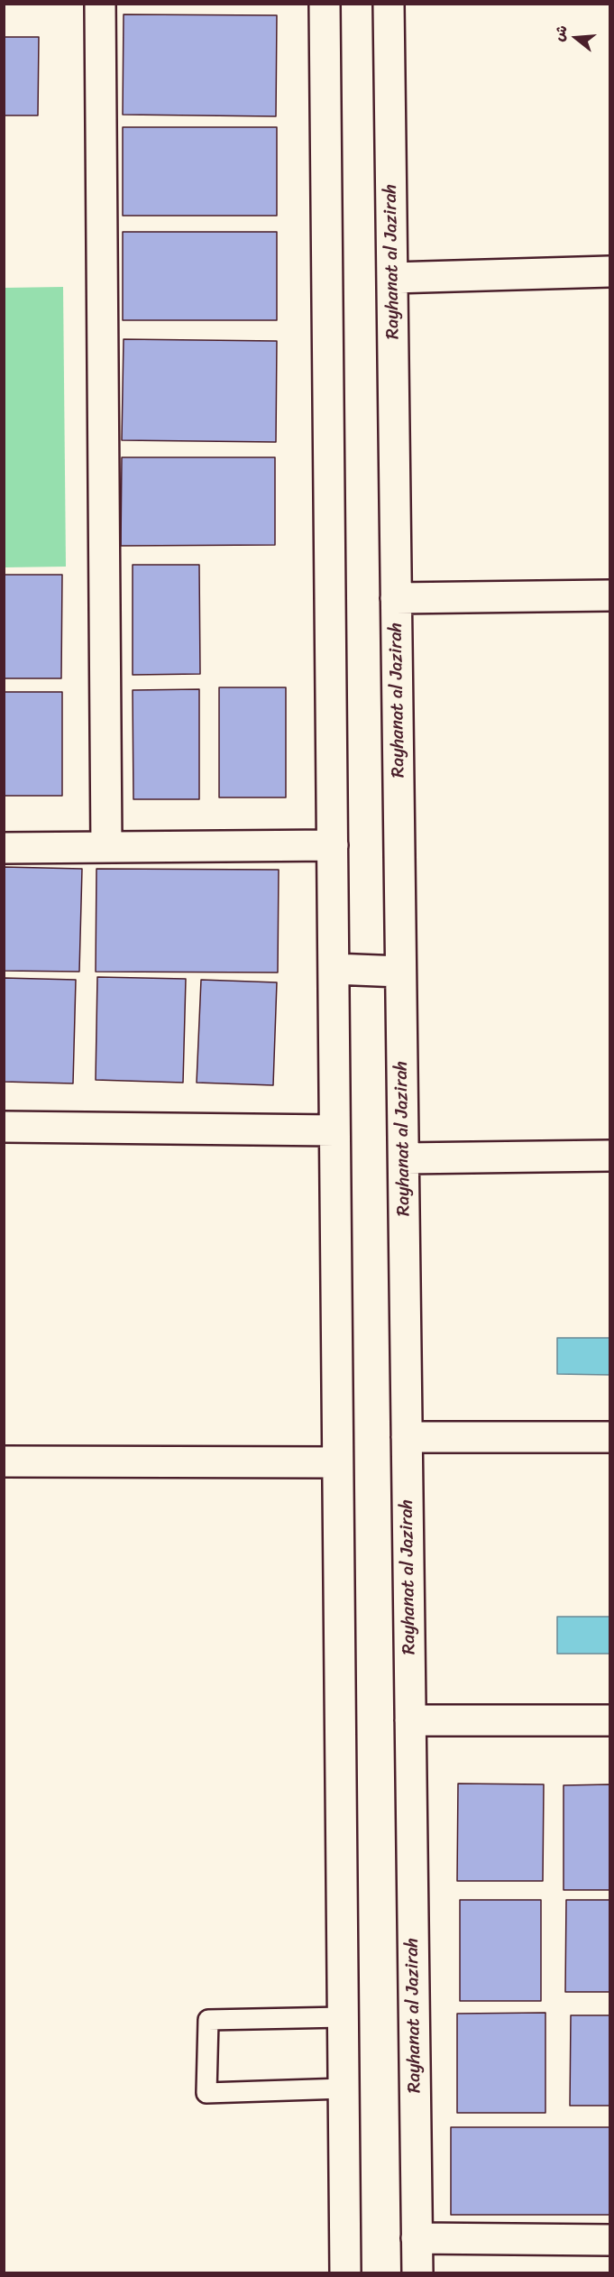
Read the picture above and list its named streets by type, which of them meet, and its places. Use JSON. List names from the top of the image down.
{
  "streets": {
    "street": ["Rayhanat al Jazirah"]
  },
  "north": "left"
}
